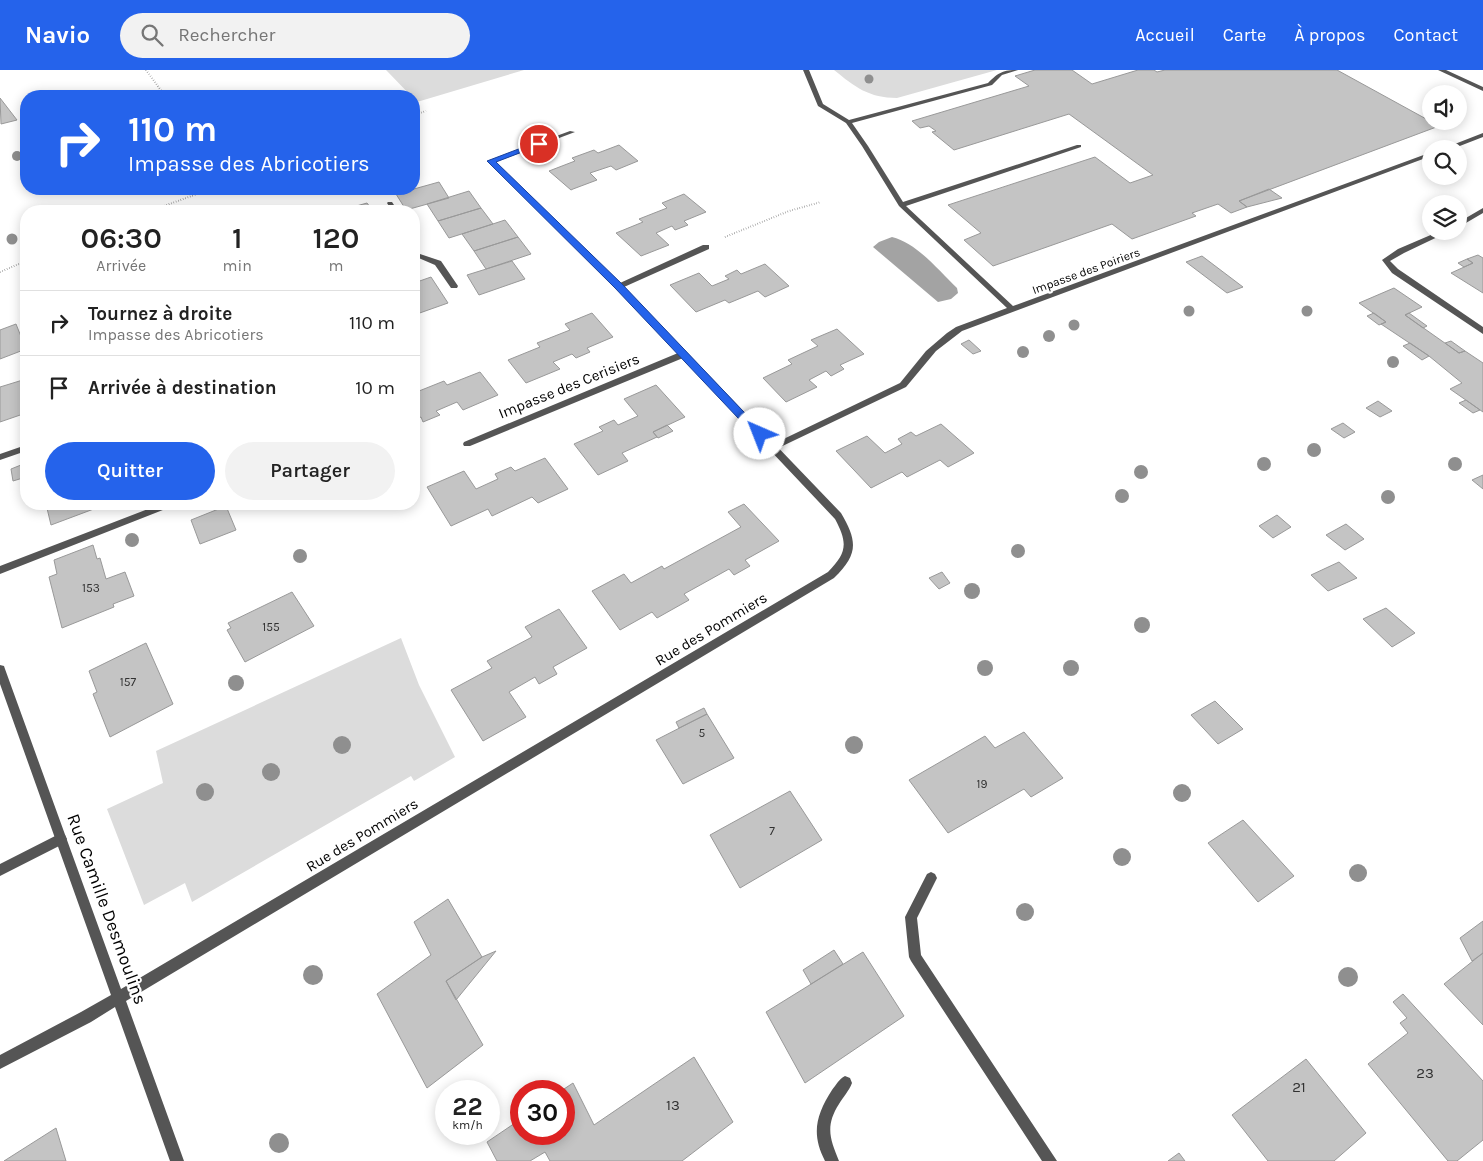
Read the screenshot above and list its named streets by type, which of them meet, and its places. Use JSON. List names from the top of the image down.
{
  "streets": {
    "street": [
      "Impasse des Poiriers",
      "Impasse des Cerisiers",
      "Rue des Pommiers",
      "Rue Camille Desmoulins"
    ]
  },
  "crossings": [
    ["Impasse des Poiriers", "Rue des Pommiers"],
    ["Impasse des Cerisiers", "Rue des Pommiers"],
    ["Rue des Pommiers", "Rue Camille Desmoulins"]
  ],
  "house_numbers": [
    "153",
    "155",
    "157",
    "5",
    "19",
    "7",
    "23",
    "21",
    "13"
  ],
  "page": {
    "header": "Navio",
    "search": "Rechercher",
    "nav": [
      "Accueil",
      "Carte",
      "À propos",
      "Contact"
    ],
    "turn": ["110 m", "Impasse des Abricotiers"],
    "eta": [
      "06:30",
      "Arrivée",
      "1",
      "min",
      "120",
      "m"
    ],
    "list": [
      {
        "name": "Tournez à droite",
        "note": "Impasse des Abricotiers",
        "value": "110 m"
      },
      {
        "name": "Arrivée à destination",
        "value": "10 m"
      }
    ],
    "buttons": ["Quitter", "Partager"],
    "speed": "22 km/h",
    "limit": "30"
  }
}
